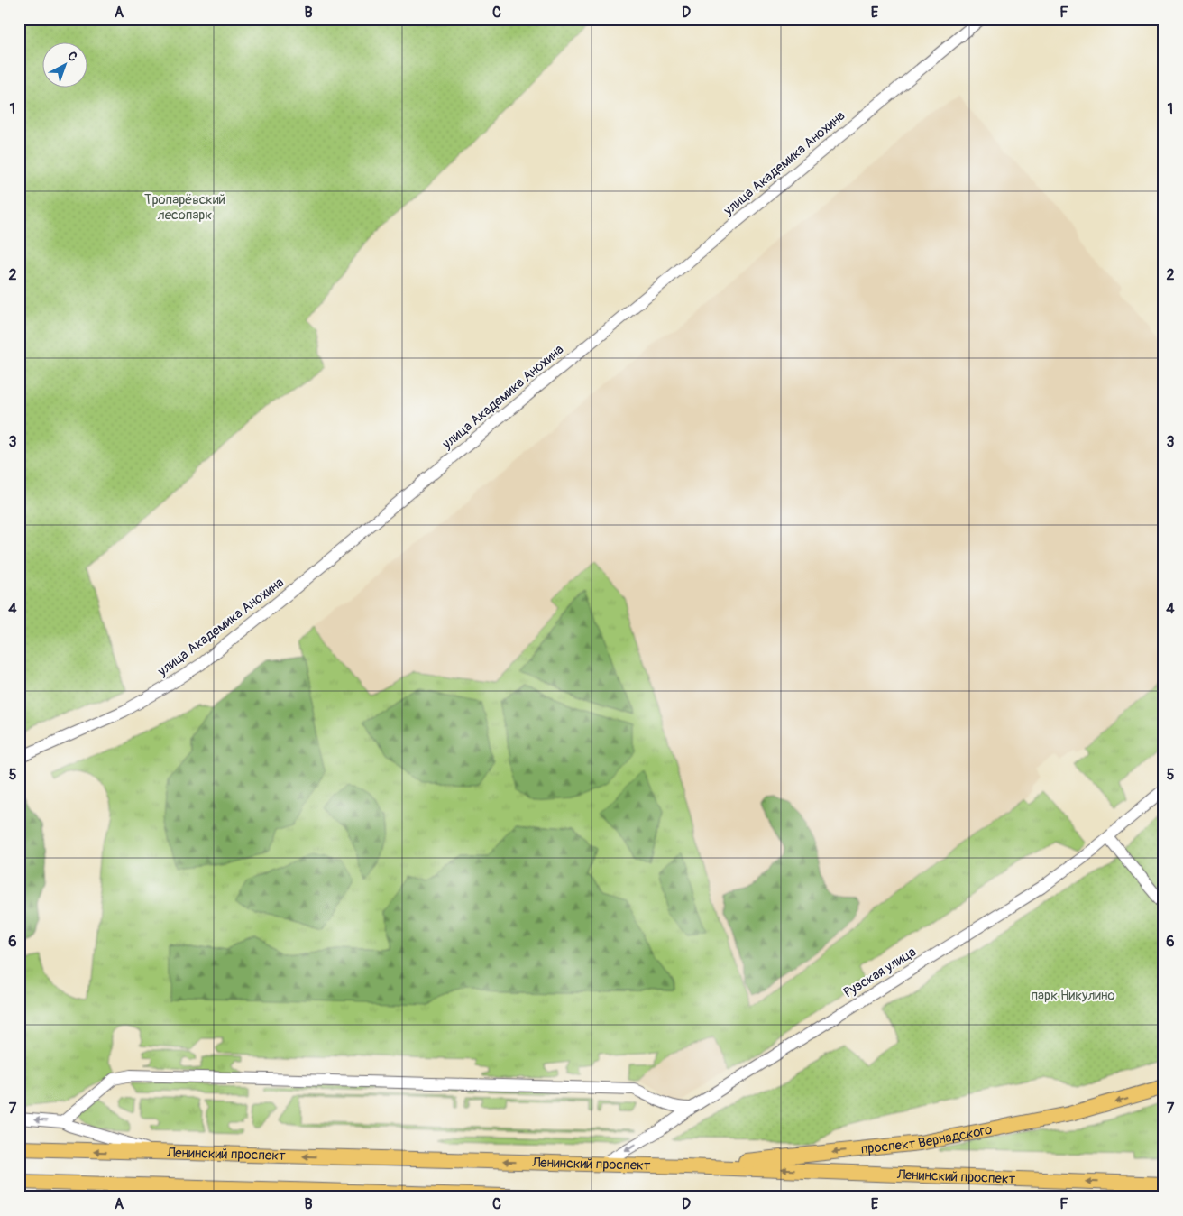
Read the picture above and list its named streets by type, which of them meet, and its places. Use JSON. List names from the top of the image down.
{
  "streets": {
    "main road": ["проспект Вернадского", "Ленинский проспект"],
    "street": ["улица Академика Анохина", "Рузская улица"]
  },
  "crossings": [
    ["Рузская улица", "Ленинский проспект"],
    ["проспект Вернадского", "Ленинский проспект"]
  ],
  "one_way": ["проспект Вернадского"],
  "parks": ["Тропарёвский лесопарк", "парк Никулино"],
  "north": "top right",
  "grid": {
    "columns": [
      "A",
      "B",
      "C",
      "D",
      "E",
      "F"
    ],
    "rows": [
      "1",
      "2",
      "3",
      "4",
      "5",
      "6",
      "7"
    ]
  }
}
